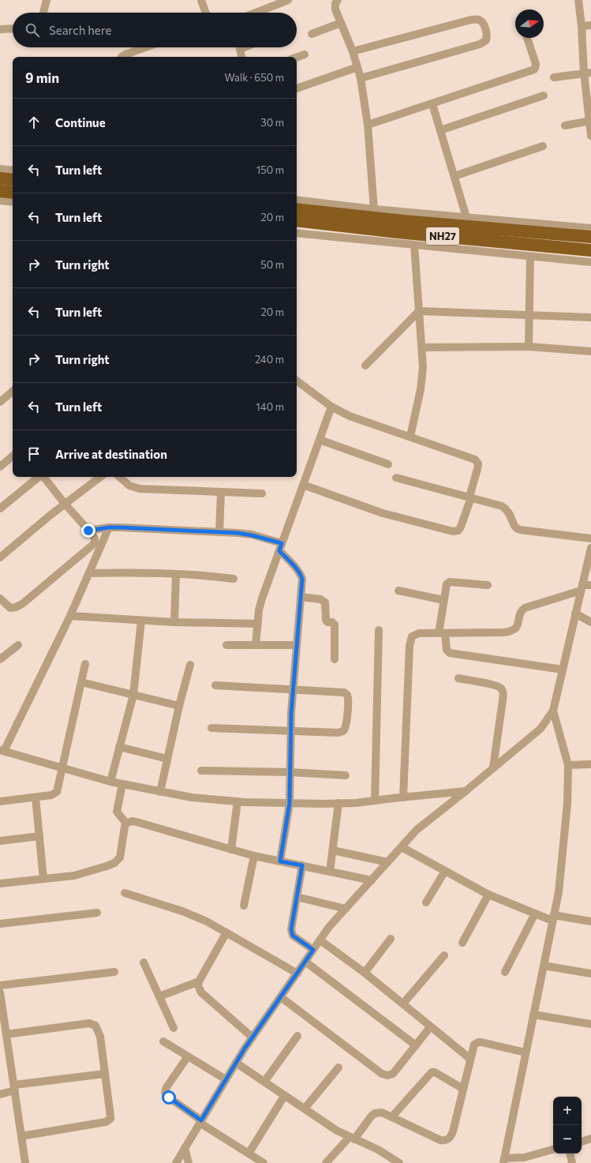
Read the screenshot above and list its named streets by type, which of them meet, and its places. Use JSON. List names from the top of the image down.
{
  "streets": {
    "highway": ["NH27"]
  },
  "north": "right",
  "page": {
    "search": "Search here",
    "heading": ["9 min", "Walk · 650 m"],
    "list": [
      ["Continue", "30 m"],
      ["Turn left", "150 m"],
      ["Turn left", "20 m"],
      ["Turn right", "50 m"],
      ["Turn left", "20 m"],
      ["Turn right", "240 m"],
      ["Turn left", "140 m"],
      "Arrive at destination"
    ],
    "map_buttons": ["+", "−"]
  }
}
